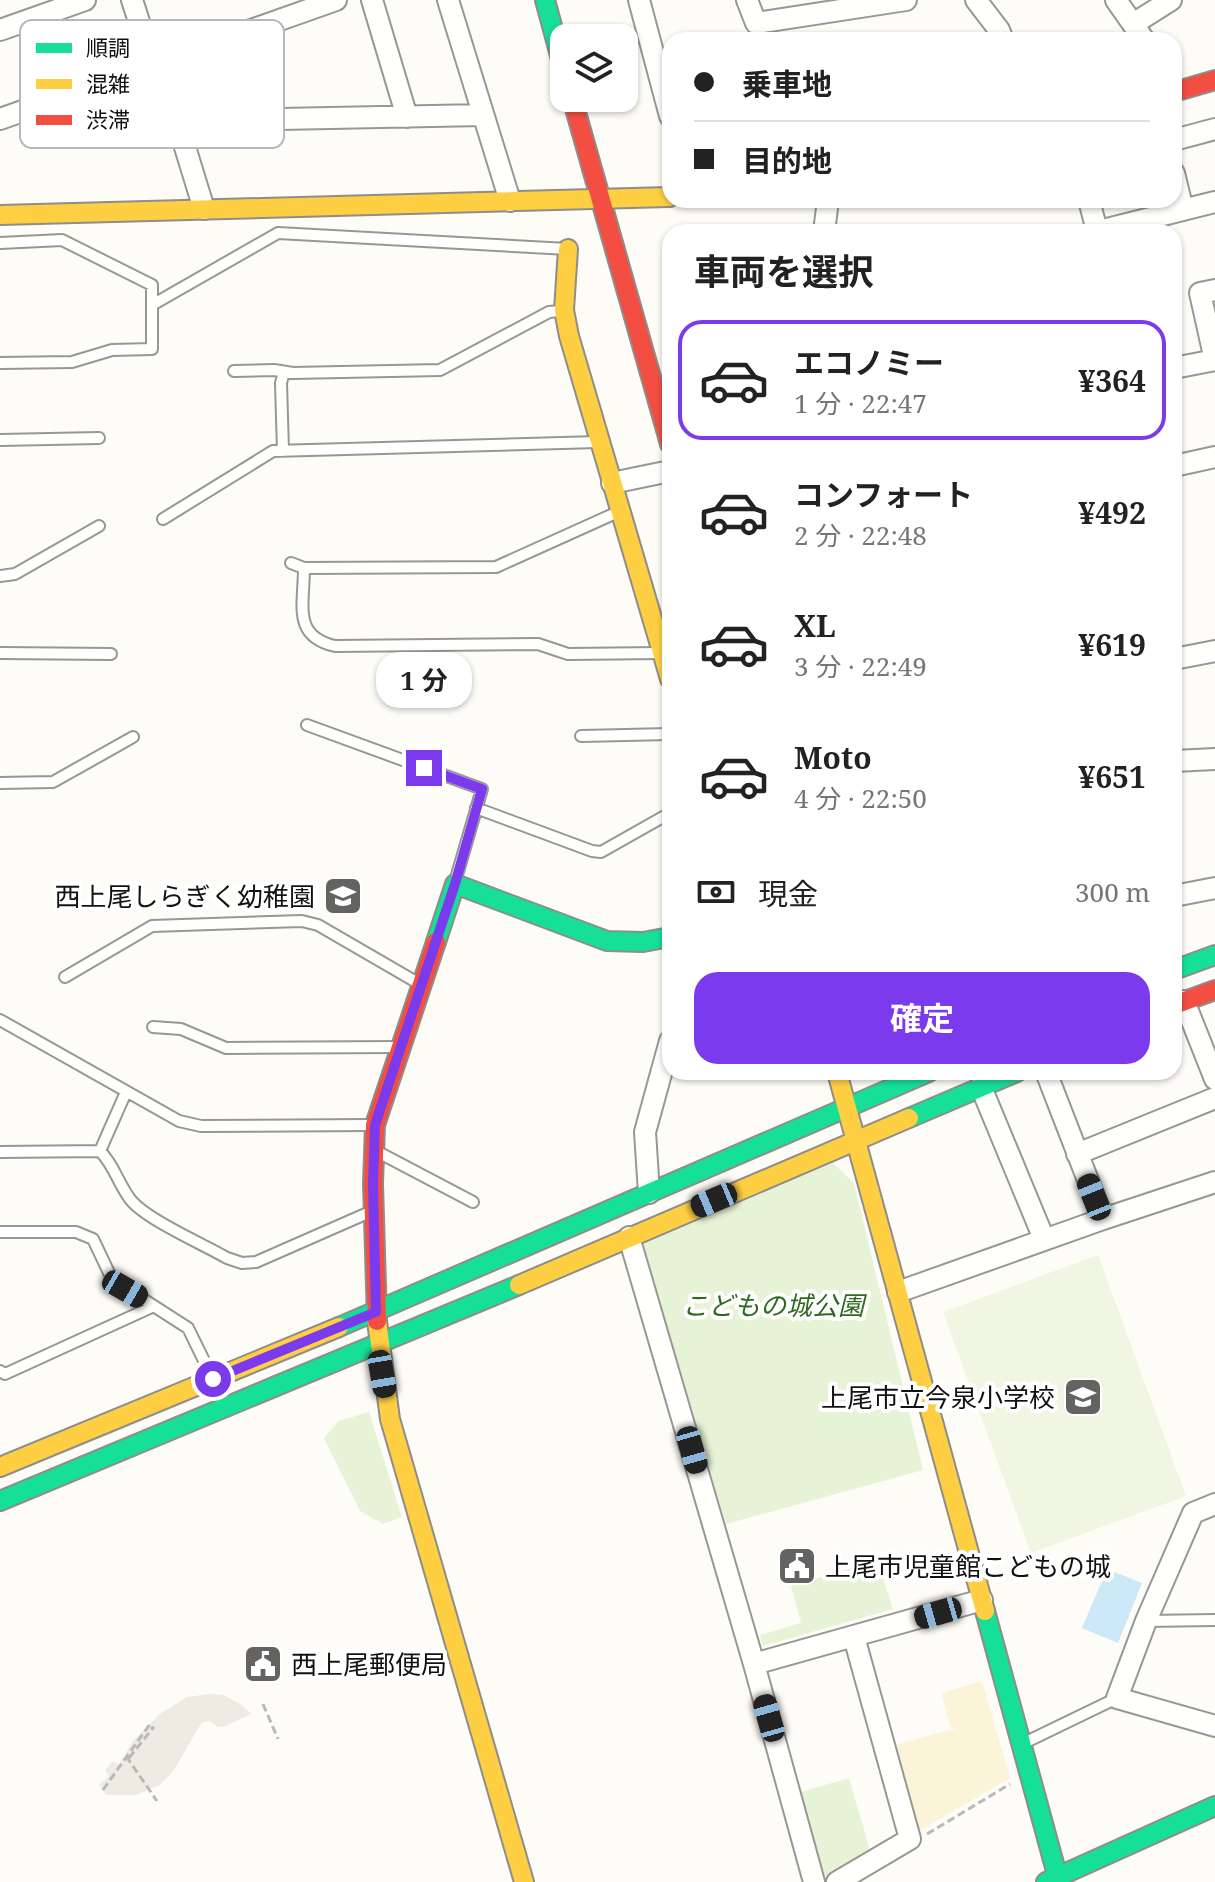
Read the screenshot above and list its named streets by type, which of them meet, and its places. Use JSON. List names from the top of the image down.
{
  "parks": ["こどもの城公園"],
  "places": {
    "school or university": ["西上尾しらぎく幼稚園", "上尾市立今泉小学校"],
    "public building": ["上尾市児童館こどもの城", "西上尾郵便局"]
  },
  "legend": ["順調", "混雑", "渋滞"],
  "page": {
    "banner": ["乗車地", "目的地"],
    "heading": "車両を選択",
    "list": [
      {
        "name": "エコノミー",
        "note": "1 分 · 22:47",
        "value": "¥364"
      },
      {
        "name": "コンフォート",
        "note": "2 分 · 22:48",
        "value": "¥492"
      },
      {
        "name": "XL",
        "note": "3 分 · 22:49",
        "value": "¥619"
      },
      {
        "name": "Moto",
        "note": "4 分 · 22:50",
        "value": "¥651"
      }
    ],
    "bubble": "1 分",
    "pay": ["現金", "300 m"],
    "buttons": "確定"
  }
}
